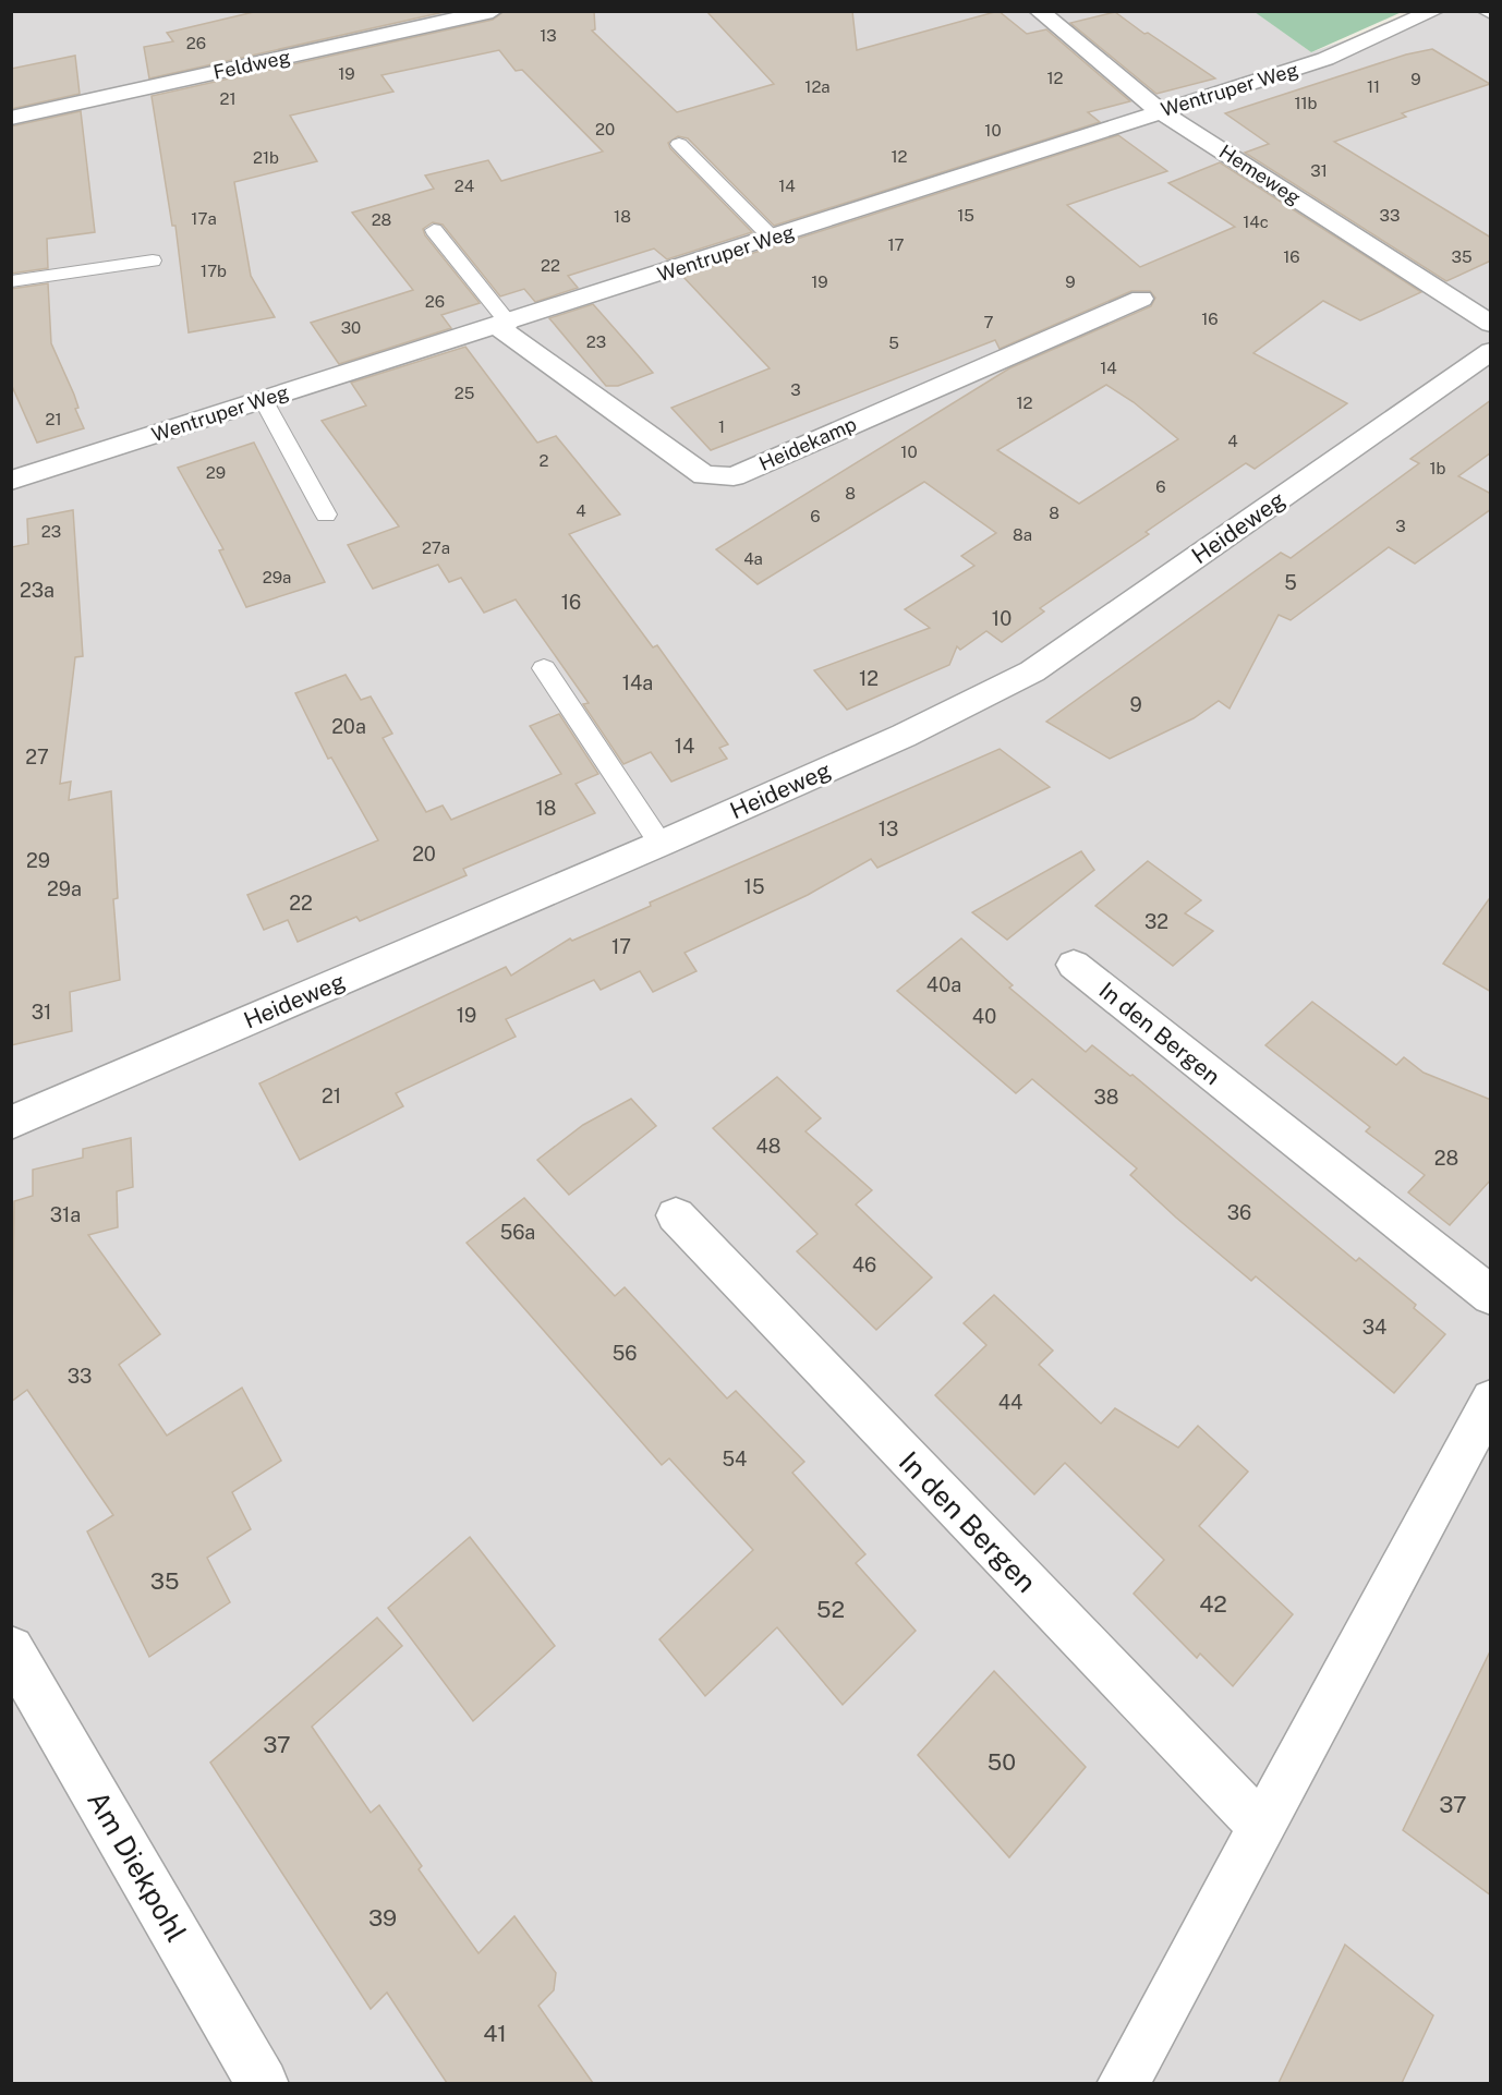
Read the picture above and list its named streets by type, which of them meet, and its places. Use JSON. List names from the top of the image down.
{
  "streets": {
    "street": [
      "Feldweg",
      "Wentruper Weg",
      "Hemeweg",
      "Heidekamp",
      "Heideweg",
      "In den Bergen",
      "Am Diekpohl"
    ]
  },
  "crossings": [
    ["Wentruper Weg", "Hemeweg"],
    ["Wentruper Weg", "Heidekamp"]
  ],
  "house_numbers": [
    "13",
    "26",
    "19",
    "12",
    "9",
    "12a",
    "11",
    "21",
    "11b",
    "20",
    "10",
    "12",
    "21b",
    "31",
    "24",
    "14",
    "15",
    "33",
    "18",
    "17a",
    "28",
    "14c",
    "17",
    "16",
    "35",
    "22",
    "17b",
    "19",
    "9",
    "26",
    "16",
    "7",
    "30",
    "23",
    "5",
    "14",
    "3",
    "25",
    "12",
    "21",
    "1",
    "4",
    "10",
    "2",
    "1b",
    "29",
    "6",
    "8",
    "4",
    "8",
    "6",
    "3",
    "23",
    "8a",
    "27a",
    "4a",
    "29a",
    "5",
    "23a",
    "16",
    "10",
    "12",
    "14a",
    "9",
    "20a",
    "14",
    "27",
    "18",
    "13",
    "20",
    "29",
    "15",
    "29a",
    "22",
    "32",
    "17",
    "40a",
    "31",
    "19",
    "40",
    "21",
    "38",
    "48",
    "28",
    "36",
    "31a",
    "56a",
    "46",
    "34",
    "56",
    "33",
    "44",
    "54",
    "35",
    "42",
    "52",
    "37",
    "50",
    "37",
    "39",
    "41"
  ]
}
